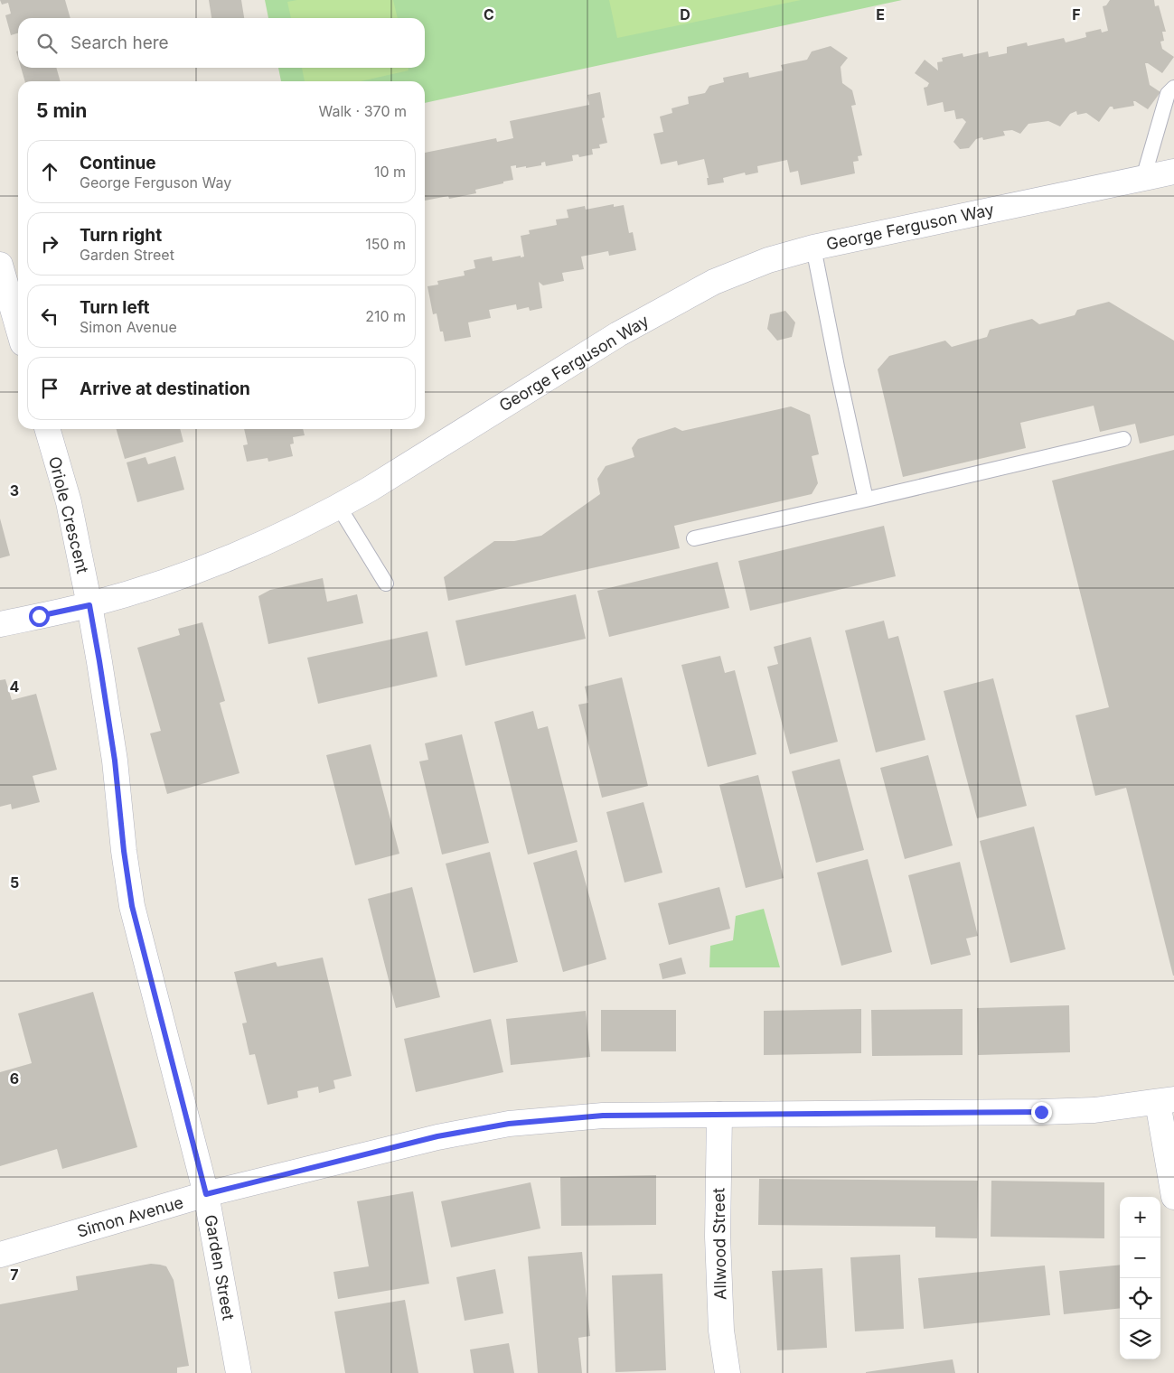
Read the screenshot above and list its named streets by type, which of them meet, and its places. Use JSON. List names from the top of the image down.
{
  "streets": {
    "street": [
      "George Ferguson Way",
      "Oriole Crescent",
      "Simon Avenue",
      "Allwood Street",
      "Garden Street"
    ]
  },
  "crossings": [
    ["George Ferguson Way", "Oriole Crescent"],
    ["George Ferguson Way", "Garden Street"],
    ["Oriole Crescent", "Garden Street"],
    ["Simon Avenue", "Allwood Street"],
    ["Simon Avenue", "Garden Street"]
  ],
  "page": {
    "search": "Search here",
    "heading": ["5 min", "Walk · 370 m"],
    "list": [
      ["Continue", "George Ferguson Way", "10 m"],
      ["Turn right", "Garden Street", "150 m"],
      ["Turn left", "Simon Avenue", "210 m"],
      "Arrive at destination"
    ],
    "map_buttons": ["+", "−"]
  },
  "grid": {
    "columns": [
      "C",
      "D",
      "E",
      "F"
    ],
    "rows": [
      "3",
      "4",
      "5",
      "6",
      "7"
    ]
  }
}
